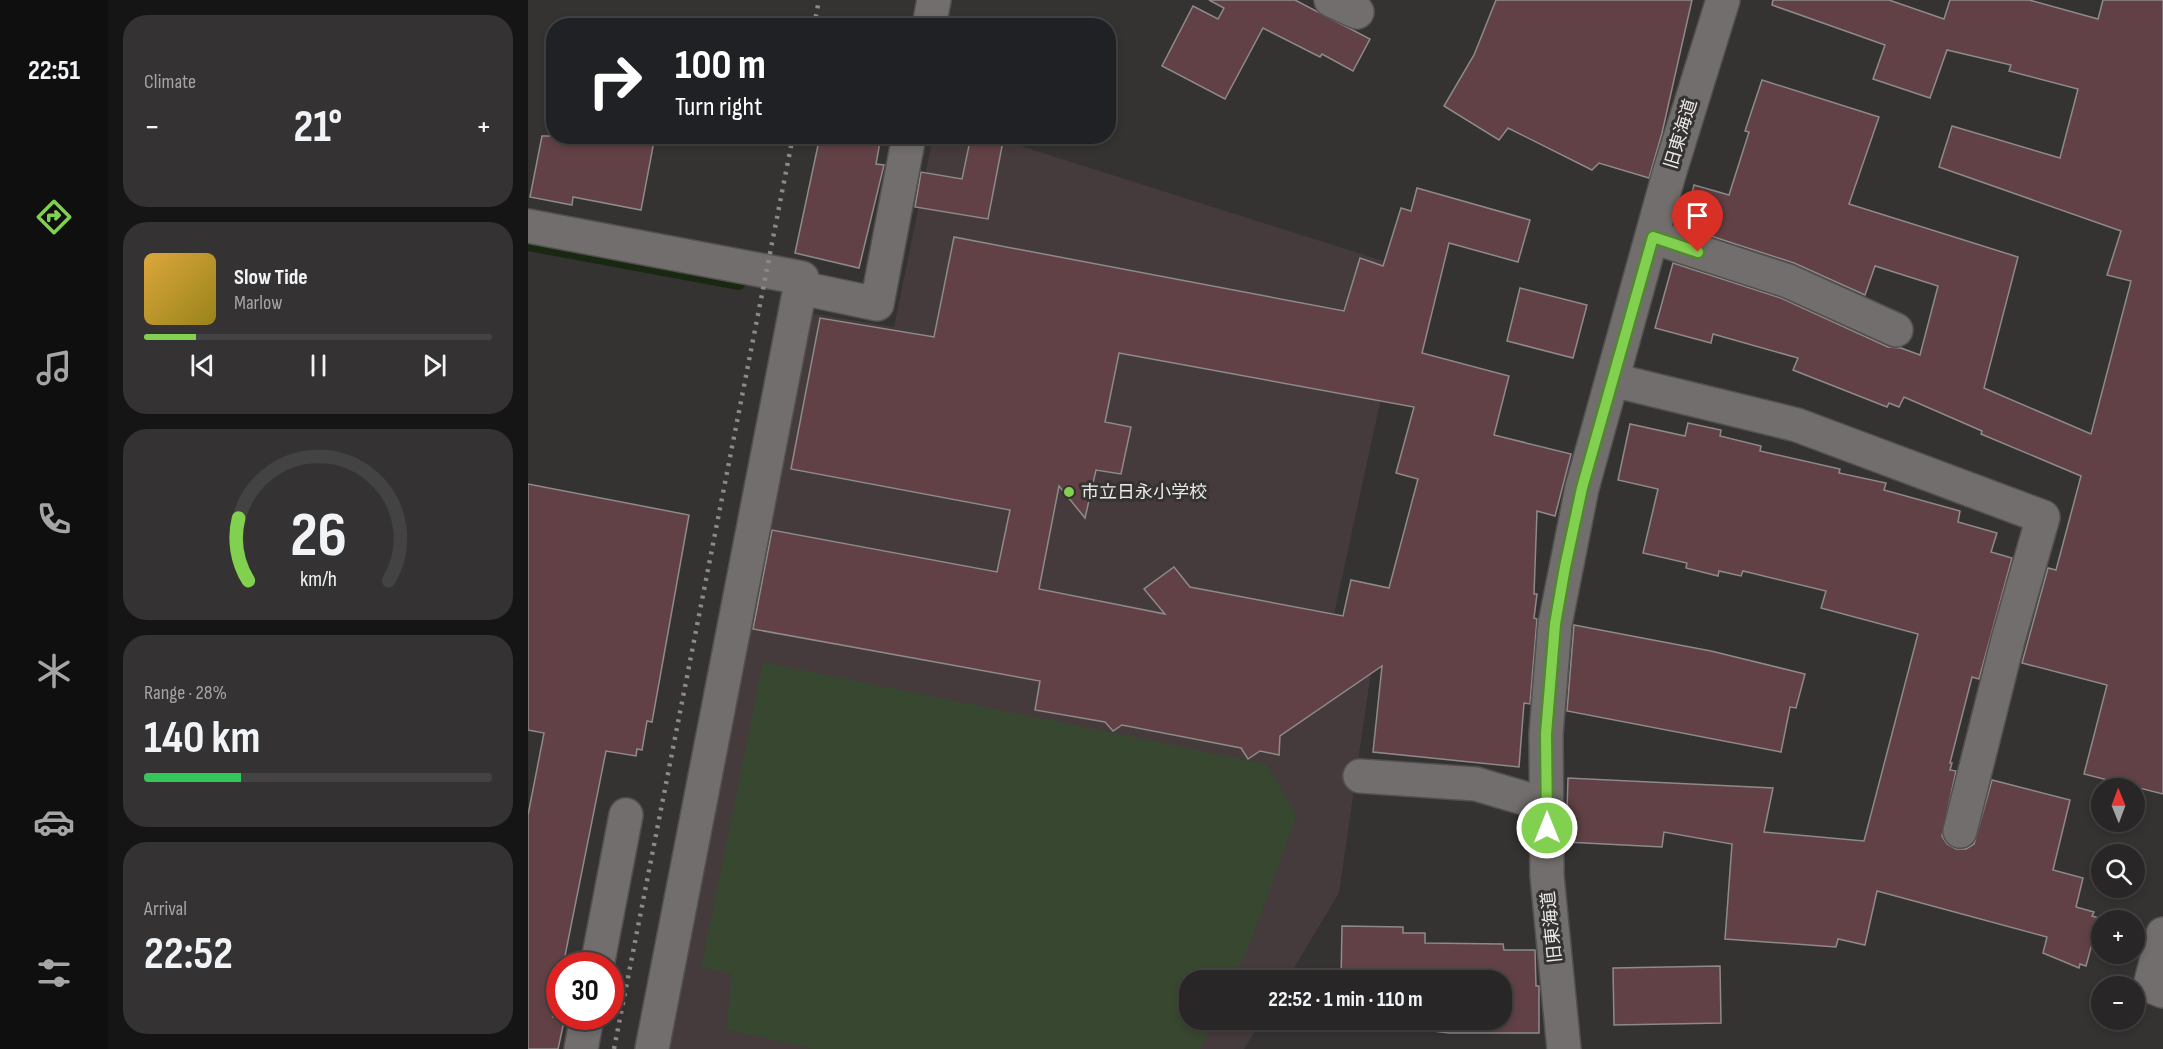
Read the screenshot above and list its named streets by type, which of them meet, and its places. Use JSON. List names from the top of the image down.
{
  "streets": {
    "street": ["旧東海道"]
  },
  "places": ["市立日永小学校"],
  "north": "top",
  "page": {
    "tabs": "22:51",
    "tile": [
      "Climate",
      ["Range · 28%", "140 km"],
      ["Arrival", "22:52"]
    ],
    "turn": ["100 m", "Turn right"],
    "heat": ["−", "21°", "+"],
    "song": ["Slow Tide", "Marlow"],
    "map_buttons": ["+", "−"],
    "limit": "30",
    "trip": "22:52 · 1 min · 110 m",
    "gauge": ["26", "km/h"]
  }
}
